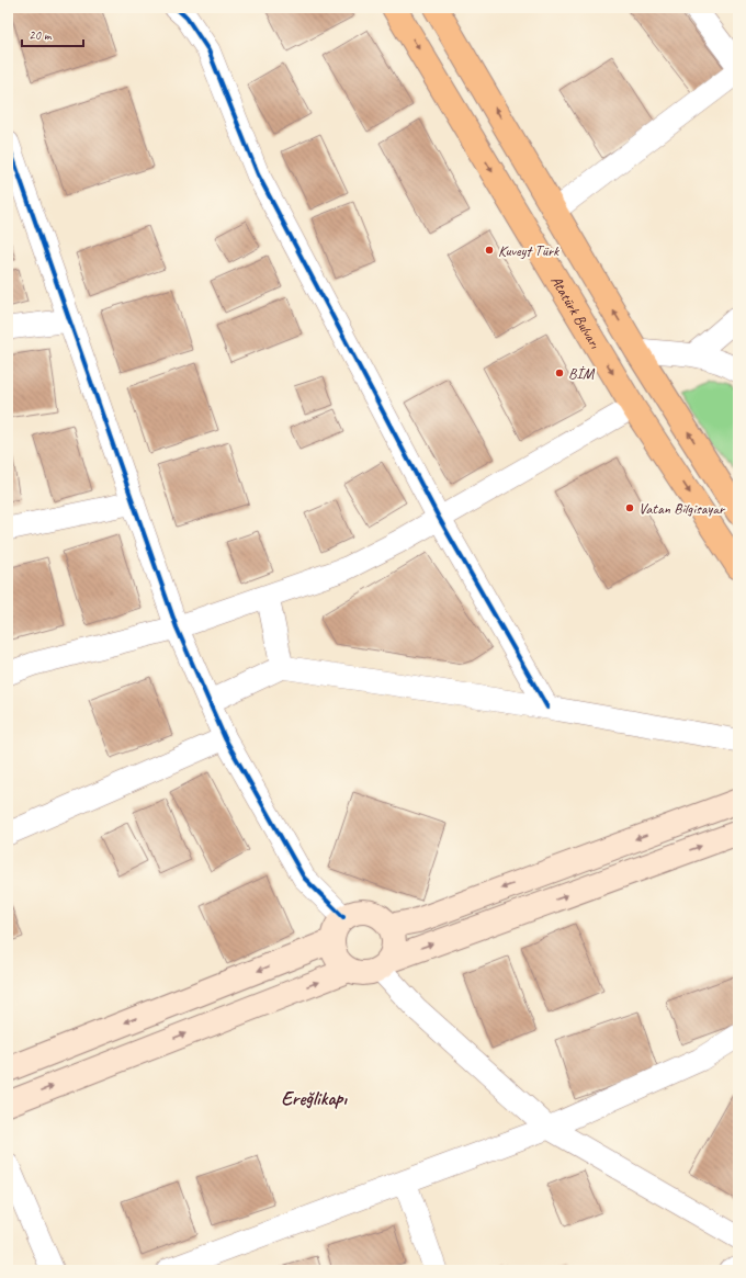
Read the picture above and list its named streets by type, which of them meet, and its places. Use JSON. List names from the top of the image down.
{
  "streets": {
    "main road": ["Atatürk Bulvarı"]
  },
  "districts": ["Ereğlikapı"],
  "places": ["Kuveyt Türk", "BİM", "Vatan Bilgisayar"],
  "scale_bar": "20 m"
}
